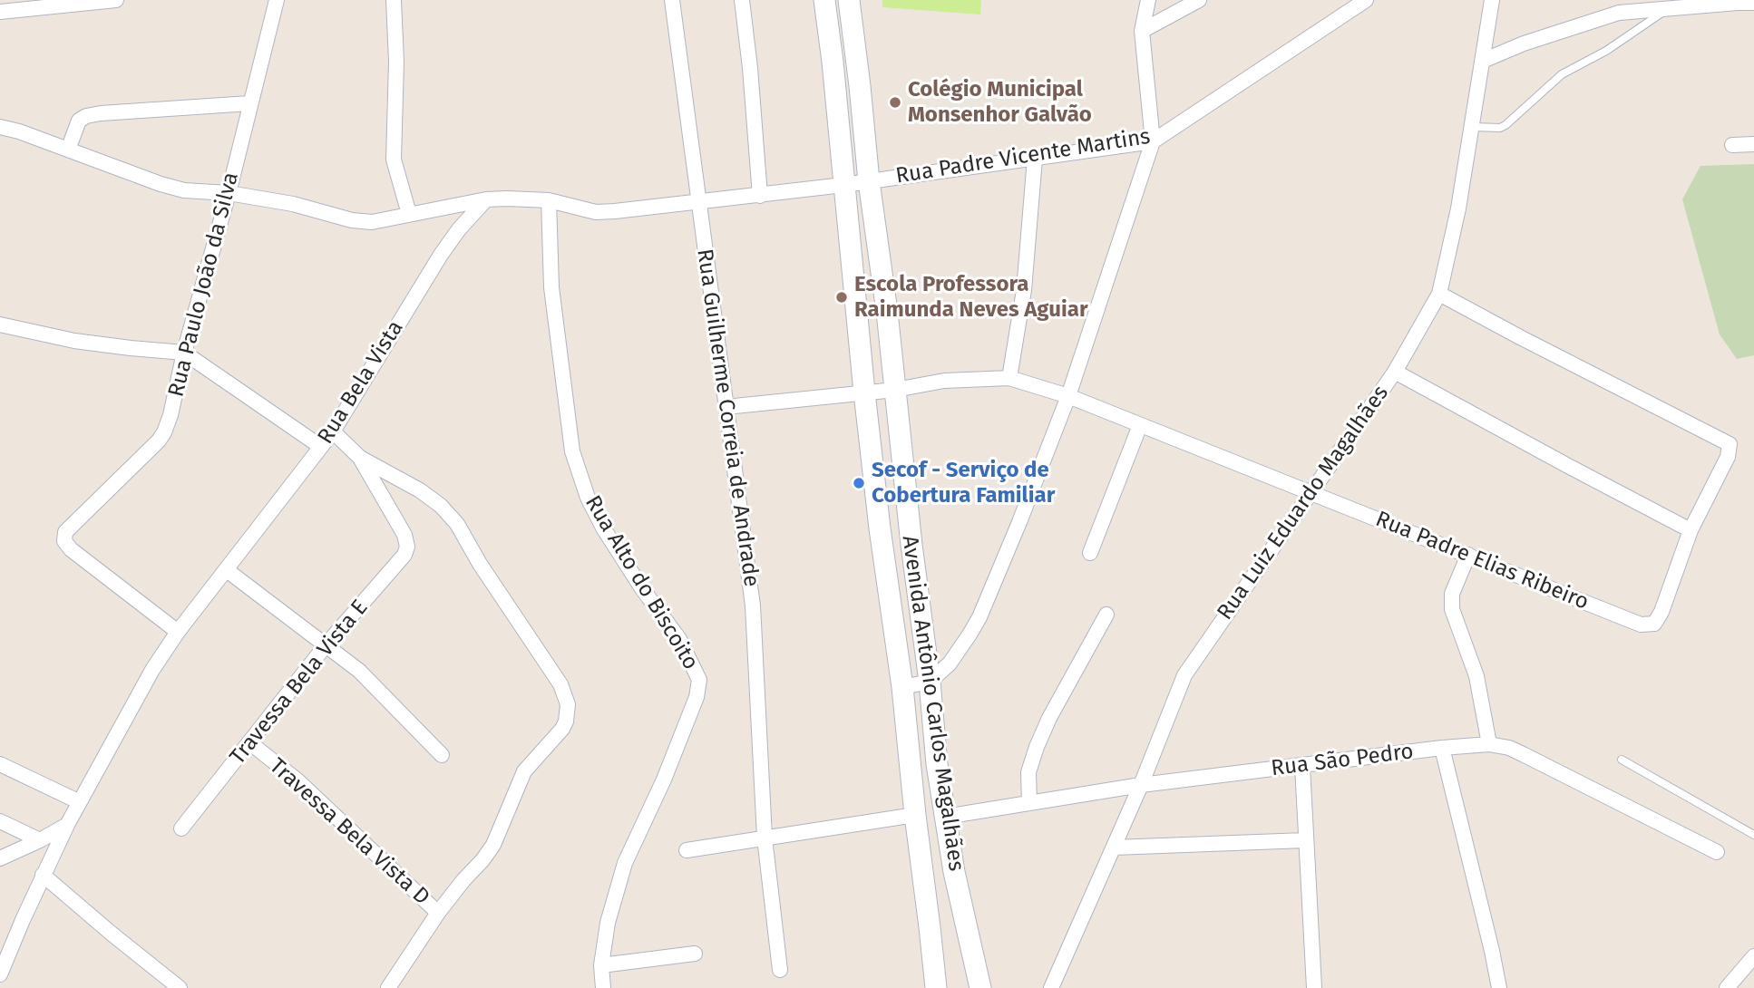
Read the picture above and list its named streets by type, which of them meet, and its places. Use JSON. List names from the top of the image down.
{
  "streets": {
    "main road": ["Avenida Antônio Carlos Magalhães"],
    "street": [
      "Rua Padre Vicente Martins",
      "Rua Paulo João da Silva",
      "Rua Bela Vista",
      "Rua Guilherme Correia de Andrade",
      "Rua Luiz Eduardo Magalhães",
      "Rua Padre Elias Ribeiro",
      "Rua Alto do Biscoito",
      "Travessa Bela Vista E",
      "Rua São Pedro",
      "Travessa Bela Vista D"
    ]
  },
  "crossings": [
    ["Rua Padre Vicente Martins", "Avenida Antônio Carlos Magalhães"],
    ["Rua Paulo João da Silva", "Rua Bela Vista"],
    ["Rua Guilherme Correia de Andrade", "Rua Padre Elias Ribeiro"],
    ["Rua Luiz Eduardo Magalhães", "Rua Padre Elias Ribeiro"],
    ["Rua Luiz Eduardo Magalhães", "Rua São Pedro"],
    ["Rua Padre Elias Ribeiro", "Avenida Antônio Carlos Magalhães"],
    ["Travessa Bela Vista E", "Travessa Bela Vista D"],
    ["Avenida Antônio Carlos Magalhães", "Rua São Pedro"]
  ],
  "places": ["Colégio Municipal Monsenhor Galvão", "Escola Professora Raimunda Neves Aguiar", "Secof - Serviço de Cobertura Familiar"]
}
